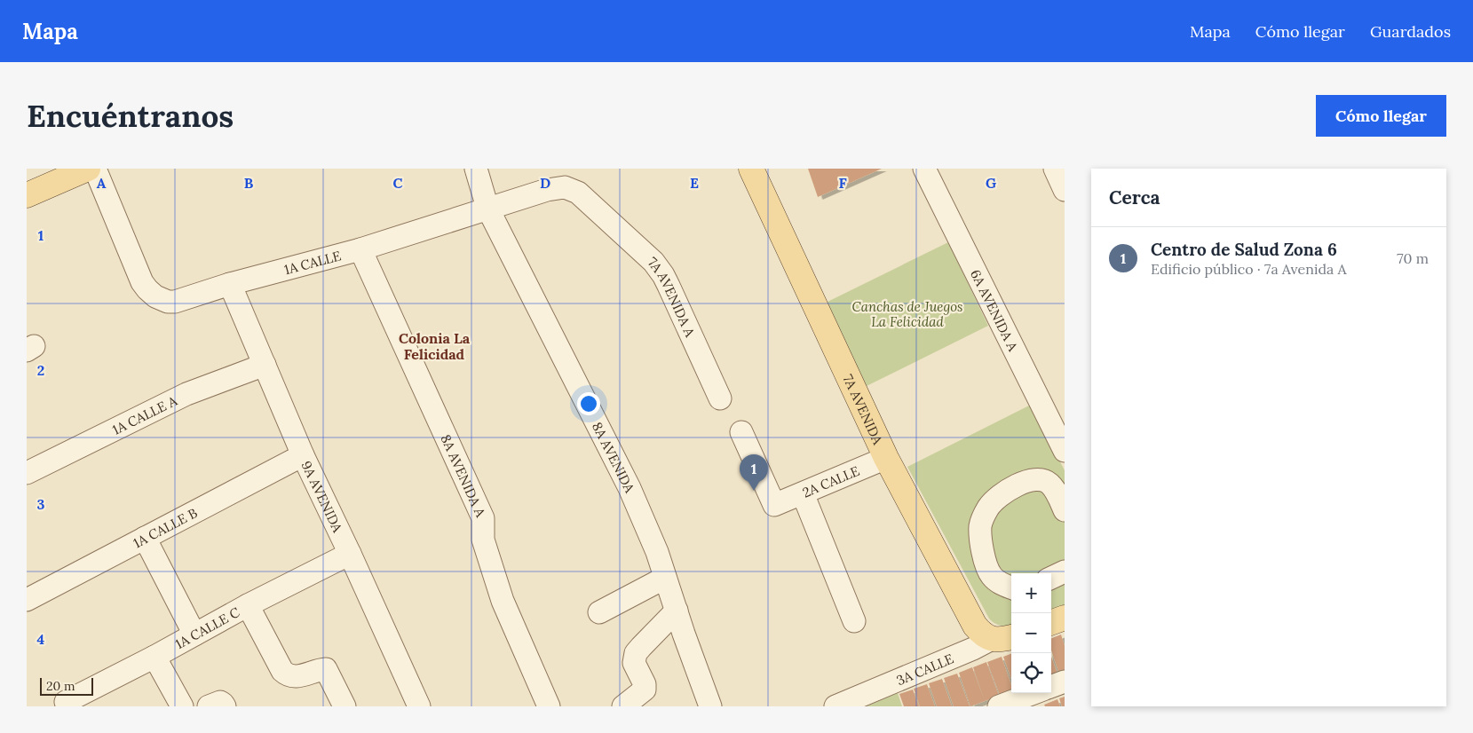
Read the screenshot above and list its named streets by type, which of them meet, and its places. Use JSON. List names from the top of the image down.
{
  "streets": {
    "main road": ["7A AVENIDA"],
    "street": [
      "1A CALLE",
      "7A AVENIDA A",
      "6A AVENIDA A",
      "1A CALLE A",
      "8A AVENIDA",
      "8A AVENIDA A",
      "2A CALLE",
      "9A AVENIDA",
      "1A CALLE B",
      "1A CALLE C",
      "3A CALLE"
    ]
  },
  "crossings": [
    ["1A CALLE", "7A AVENIDA A"],
    ["1A CALLE", "8A AVENIDA"],
    ["1A CALLE", "8A AVENIDA A"],
    ["1A CALLE", "9A AVENIDA"],
    ["7A AVENIDA", "2A CALLE"],
    ["7A AVENIDA", "3A CALLE"],
    ["1A CALLE A", "9A AVENIDA"],
    ["9A AVENIDA", "1A CALLE B"],
    ["9A AVENIDA", "1A CALLE C"]
  ],
  "districts": ["Colonia La Felicidad"],
  "parks": ["Canchas de Juegos La Felicidad"],
  "scale_bar": "20 m",
  "page": {
    "header": "Mapa",
    "nav": ["Mapa", "Cómo llegar", "Guardados"],
    "buttons": "Cómo llegar",
    "title": "Encuéntranos",
    "heading": "Cerca",
    "list": [
      {
        "mark": "1",
        "name": "Centro de Salud Zona 6",
        "note": "Edificio público · 7a Avenida A",
        "value": "70 m"
      }
    ],
    "pins": "1",
    "map_buttons": ["+", "−"],
    "scale": "20 m"
  },
  "grid": {
    "columns": [
      "A",
      "B",
      "C",
      "D",
      "E",
      "F",
      "G"
    ],
    "rows": [
      "1",
      "2",
      "3",
      "4"
    ]
  }
}
